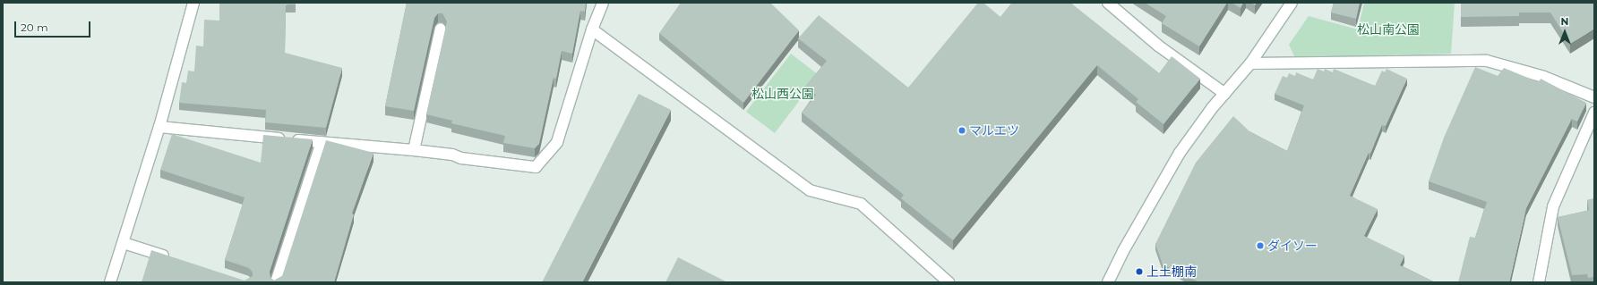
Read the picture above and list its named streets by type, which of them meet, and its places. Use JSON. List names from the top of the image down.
{
  "parks": ["松山南公園", "松山西公園"],
  "places": ["マルエツ", "ダイソー", "上土棚南"],
  "scale_bar": "20 m",
  "north": "top"
}
